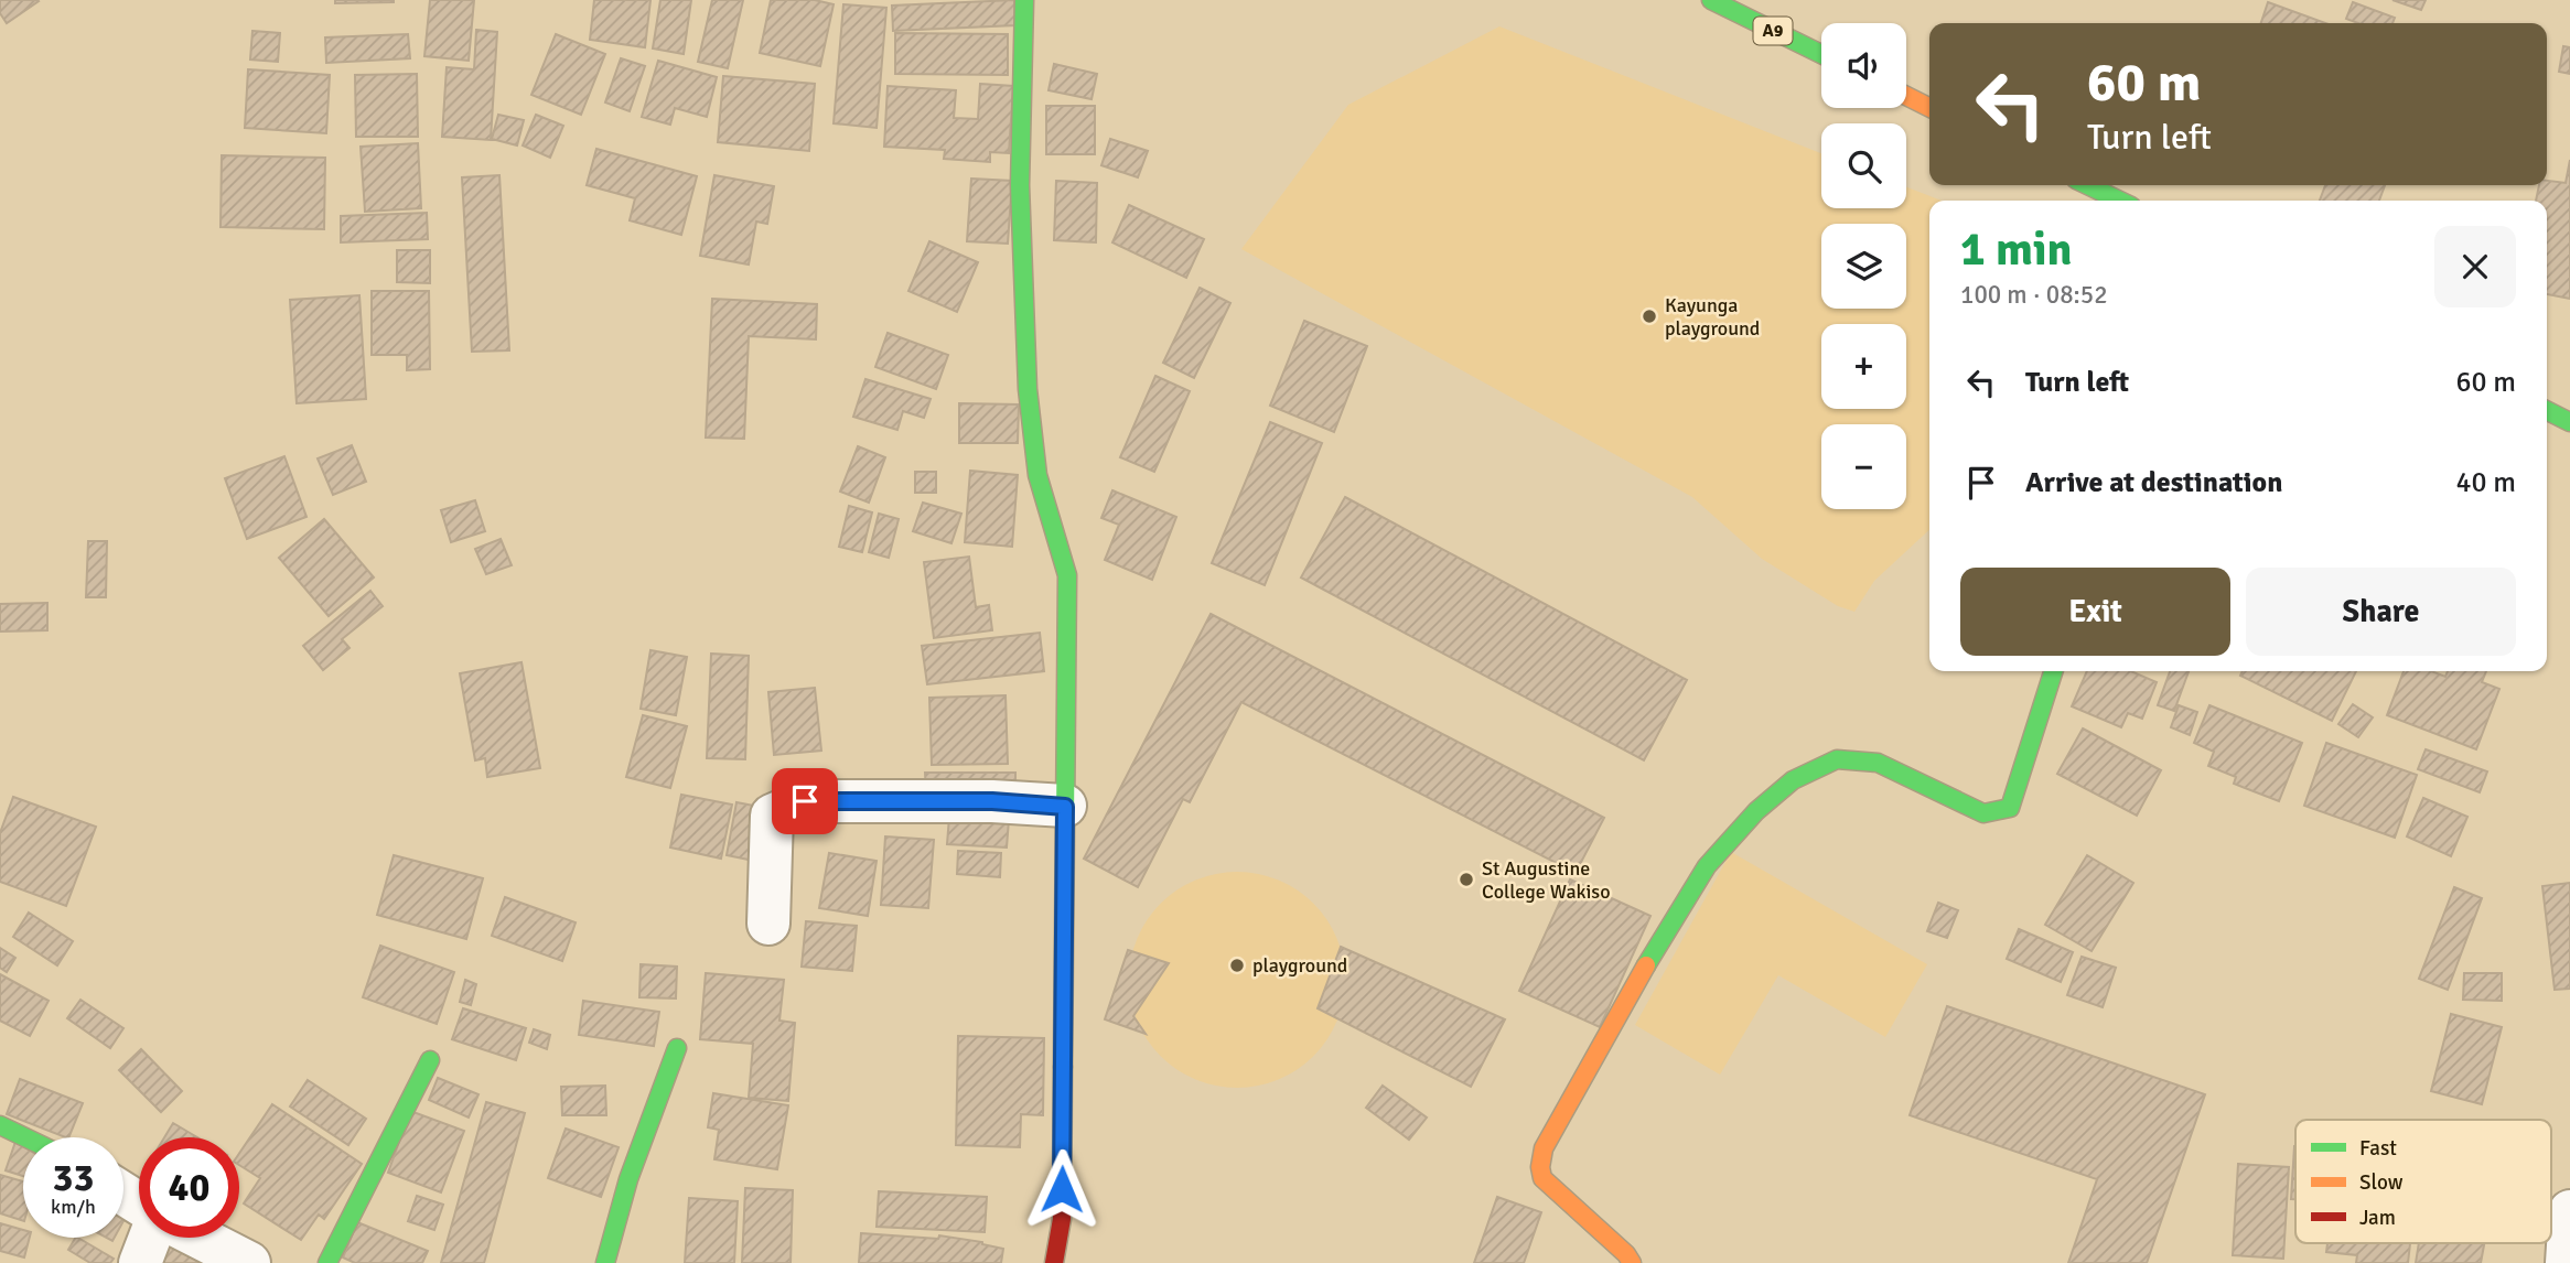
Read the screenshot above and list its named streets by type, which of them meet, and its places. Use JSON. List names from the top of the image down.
{
  "streets": {
    "street": ["A9"]
  },
  "places": ["Kayunga playground", "St Augustine College Wakiso", "playground"],
  "legend": ["Fast", "Slow", "Jam"],
  "page": {
    "map_buttons": ["+", "−"],
    "turn": ["60 m", "Turn left"],
    "heading": ["1 min", "100 m · 08:52"],
    "list": [
      {
        "name": "Turn left",
        "value": "60 m"
      },
      {
        "name": "Arrive at destination",
        "value": "40 m"
      }
    ],
    "buttons": ["Exit", "Share"],
    "speed": "33 km/h",
    "limit": "40"
  }
}
